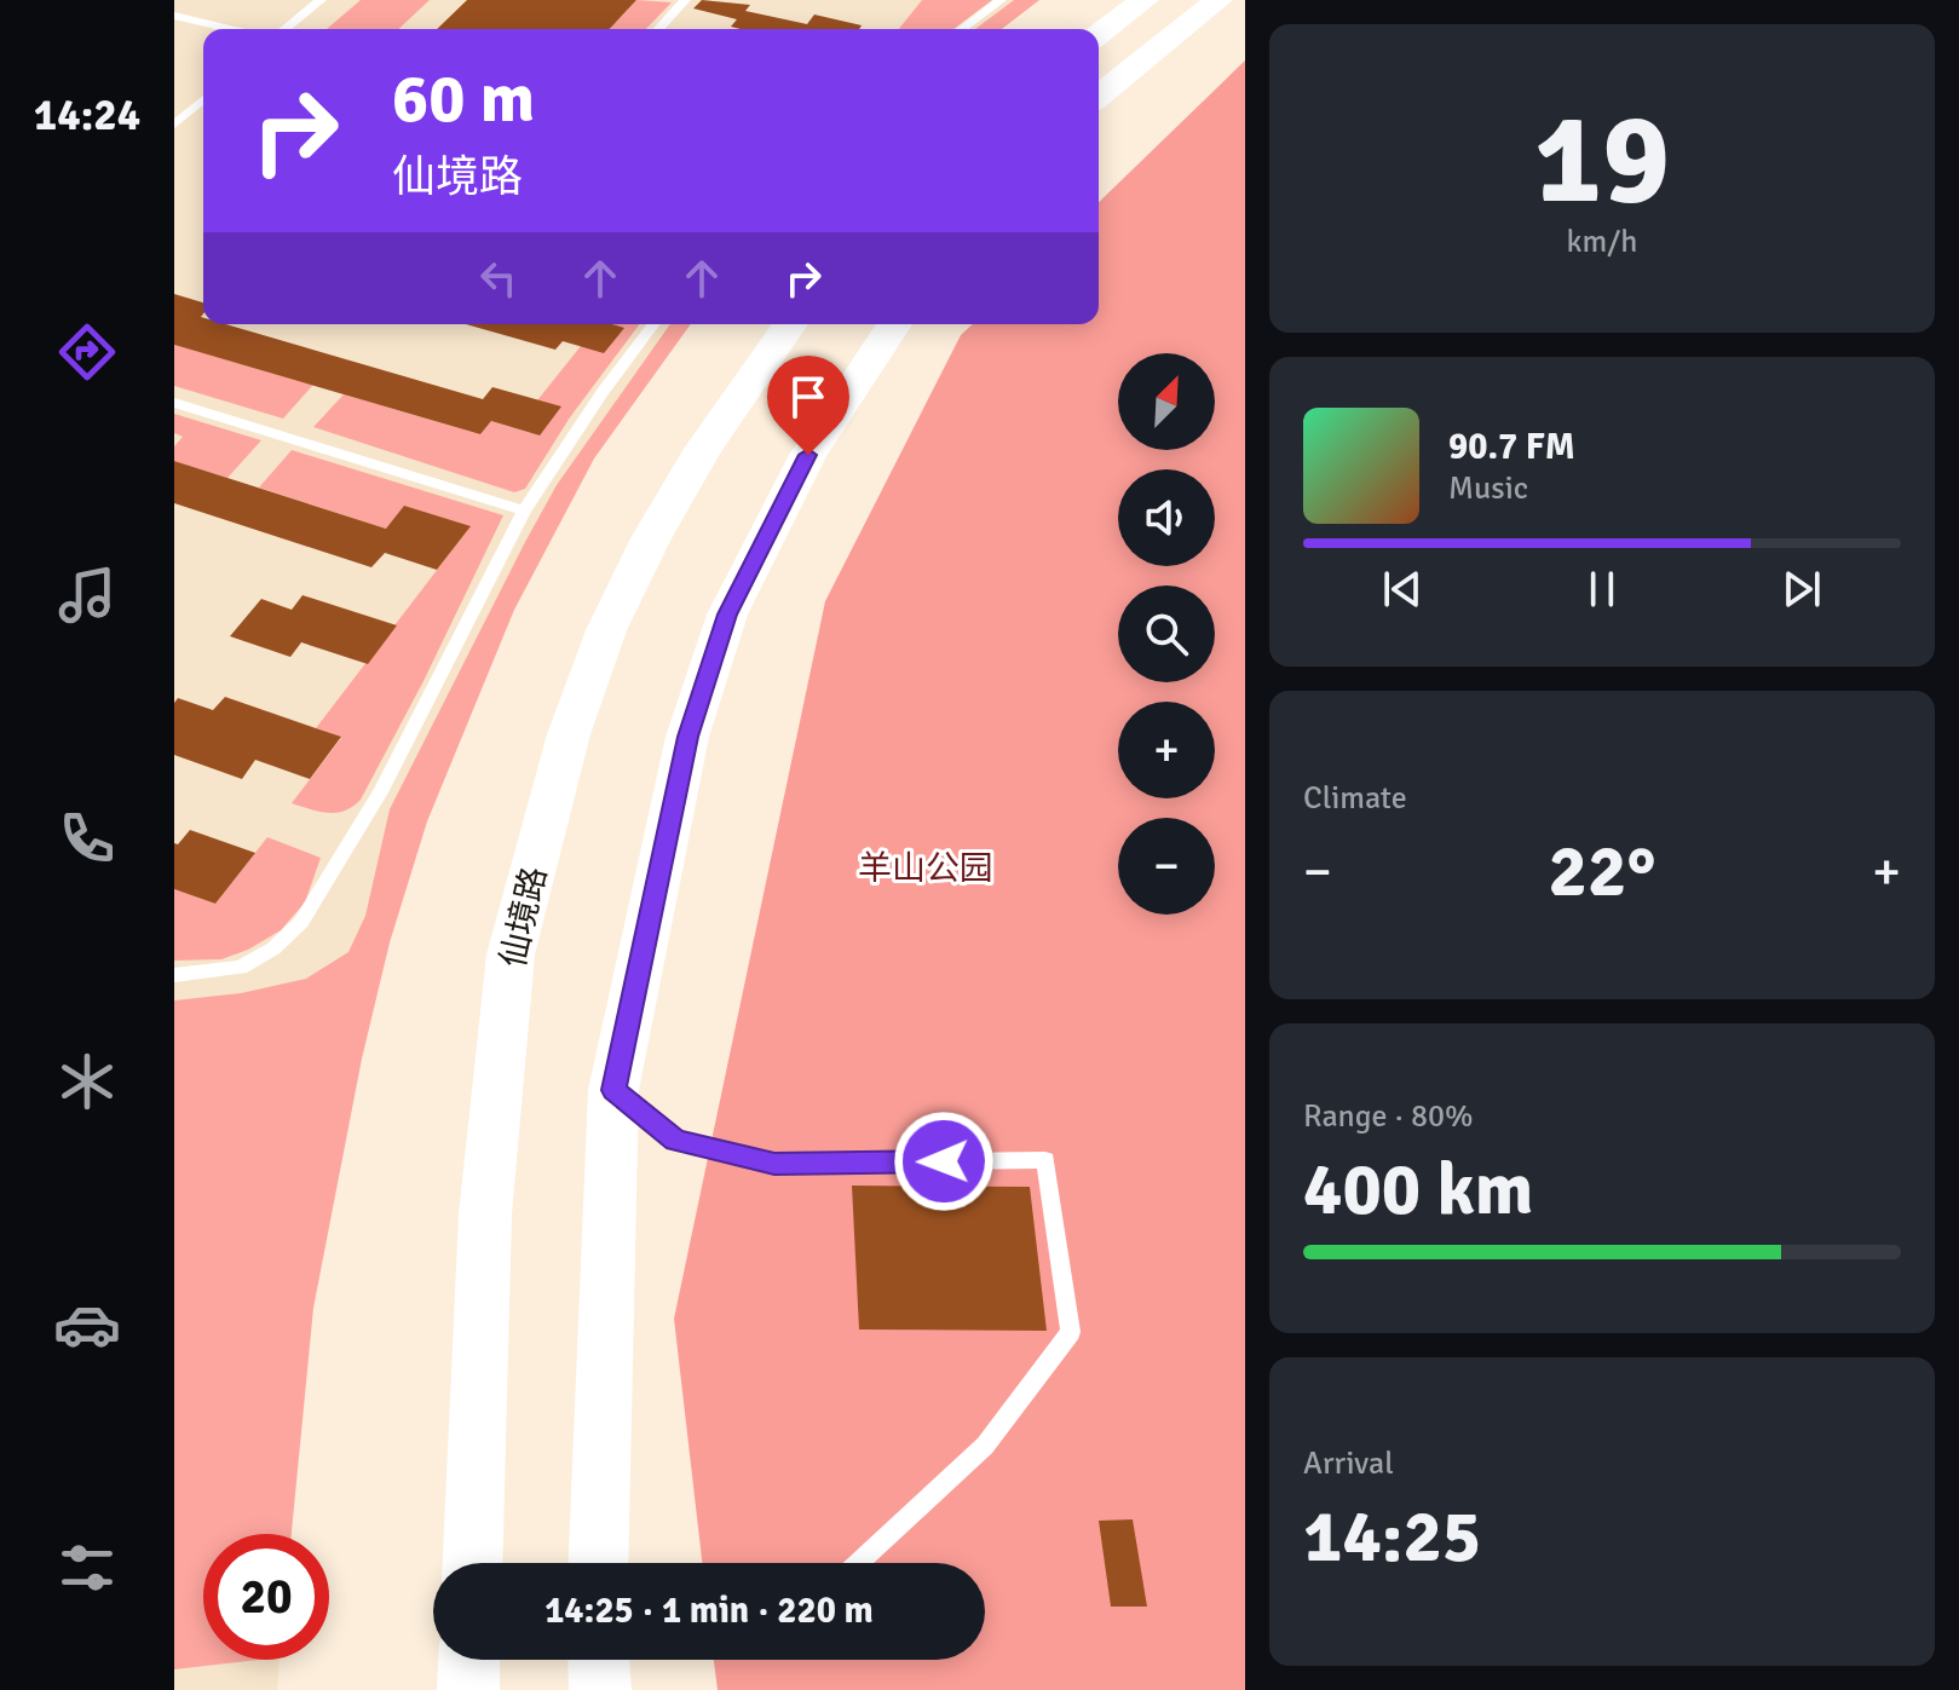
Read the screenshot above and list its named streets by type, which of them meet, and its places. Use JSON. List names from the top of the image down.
{
  "streets": {
    "main road": ["仙境路"]
  },
  "parks": ["羊山公园"],
  "north": "top right",
  "page": {
    "tabs": "14:24",
    "tile": [
      ["19", "km/h"],
      "Climate",
      ["Range · 80%", "400 km"],
      ["Arrival", "14:25"]
    ],
    "turn": ["60 m", "仙境路"],
    "map_buttons": ["+", "−"],
    "song": ["90.7 FM", "Music"],
    "heat": ["−", "22°", "+"],
    "limit": "20",
    "trip": "14:25 · 1 min · 220 m"
  }
}
